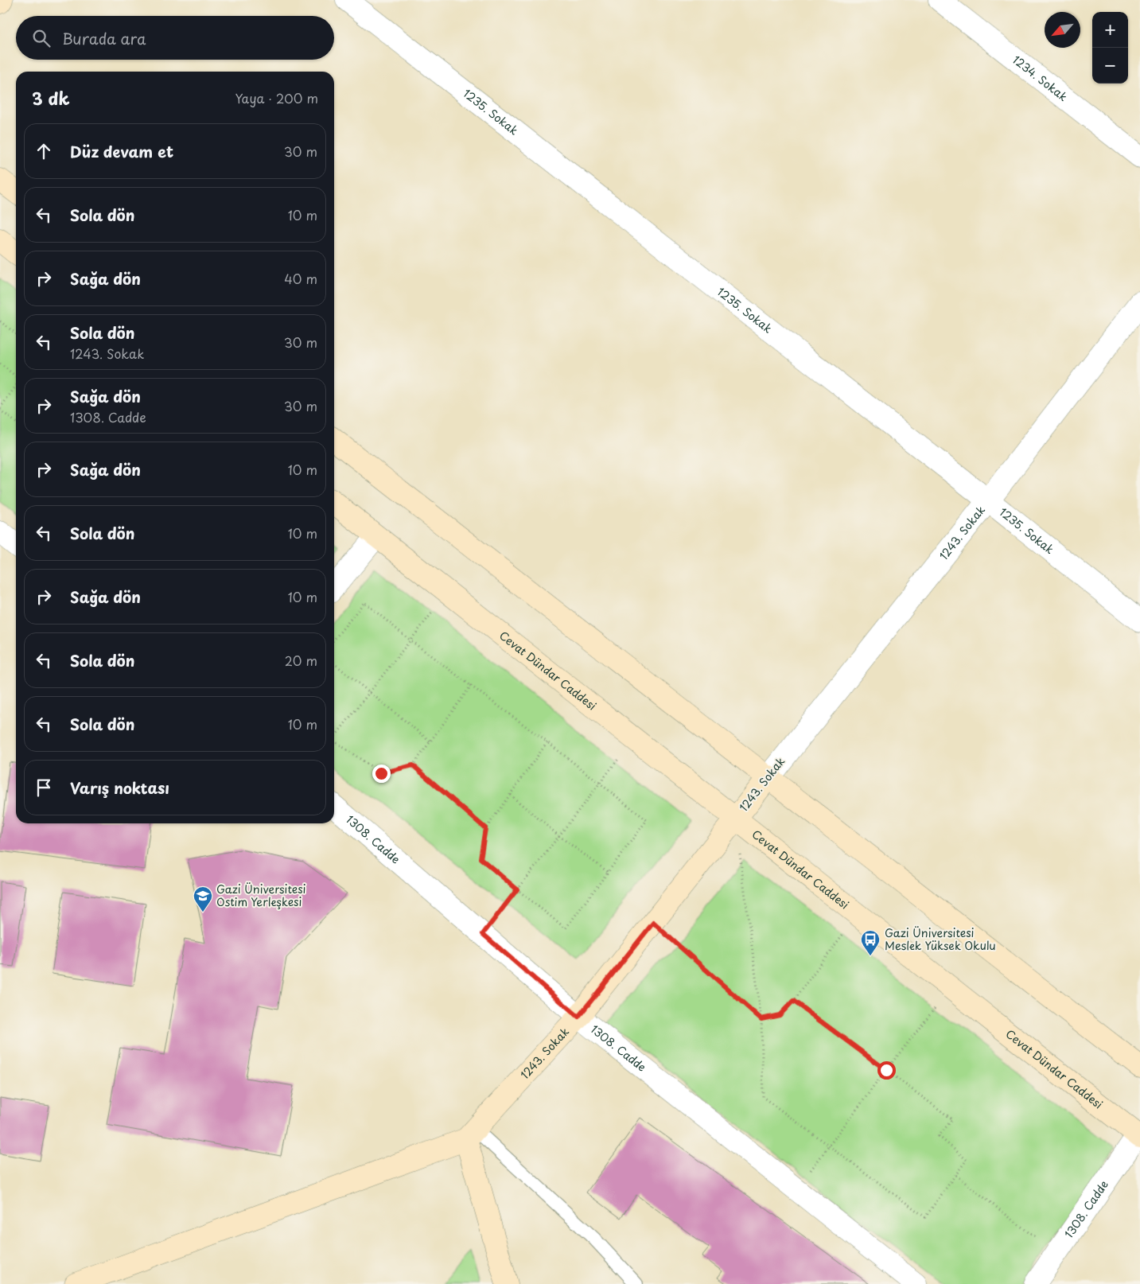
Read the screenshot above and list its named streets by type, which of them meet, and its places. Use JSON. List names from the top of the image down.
{
  "streets": {
    "street": [
      "1234. Sokak",
      "1235. Sokak",
      "1243. Sokak",
      "Cevat Dündar Caddesi",
      "1308. Cadde"
    ]
  },
  "crossings": [
    ["1235. Sokak", "1243. Sokak"],
    ["1243. Sokak", "Cevat Dündar Caddesi"],
    ["1243. Sokak", "1308. Cadde"],
    ["Cevat Dündar Caddesi", "1308. Cadde"]
  ],
  "places": {
    "school or university": ["Gazi Üniversitesi Ostim Yerleşkesi"],
    "bus stop": ["Gazi Üniversitesi Meslek Yüksek Okulu"]
  },
  "north": "bottom left",
  "page": {
    "map_buttons": ["+", "−"],
    "search": "Burada ara",
    "heading": ["3 dk", "Yaya · 200 m"],
    "list": [
      ["Düz devam et", "30 m"],
      ["Sola dön", "10 m"],
      ["Sağa dön", "40 m"],
      ["Sola dön", "1243. Sokak", "30 m"],
      ["Sağa dön", "1308. Cadde", "30 m"],
      ["Sağa dön", "10 m"],
      ["Sola dön", "10 m"],
      ["Sağa dön", "10 m"],
      ["Sola dön", "20 m"],
      ["Sola dön", "10 m"],
      "Varış noktası"
    ]
  }
}
